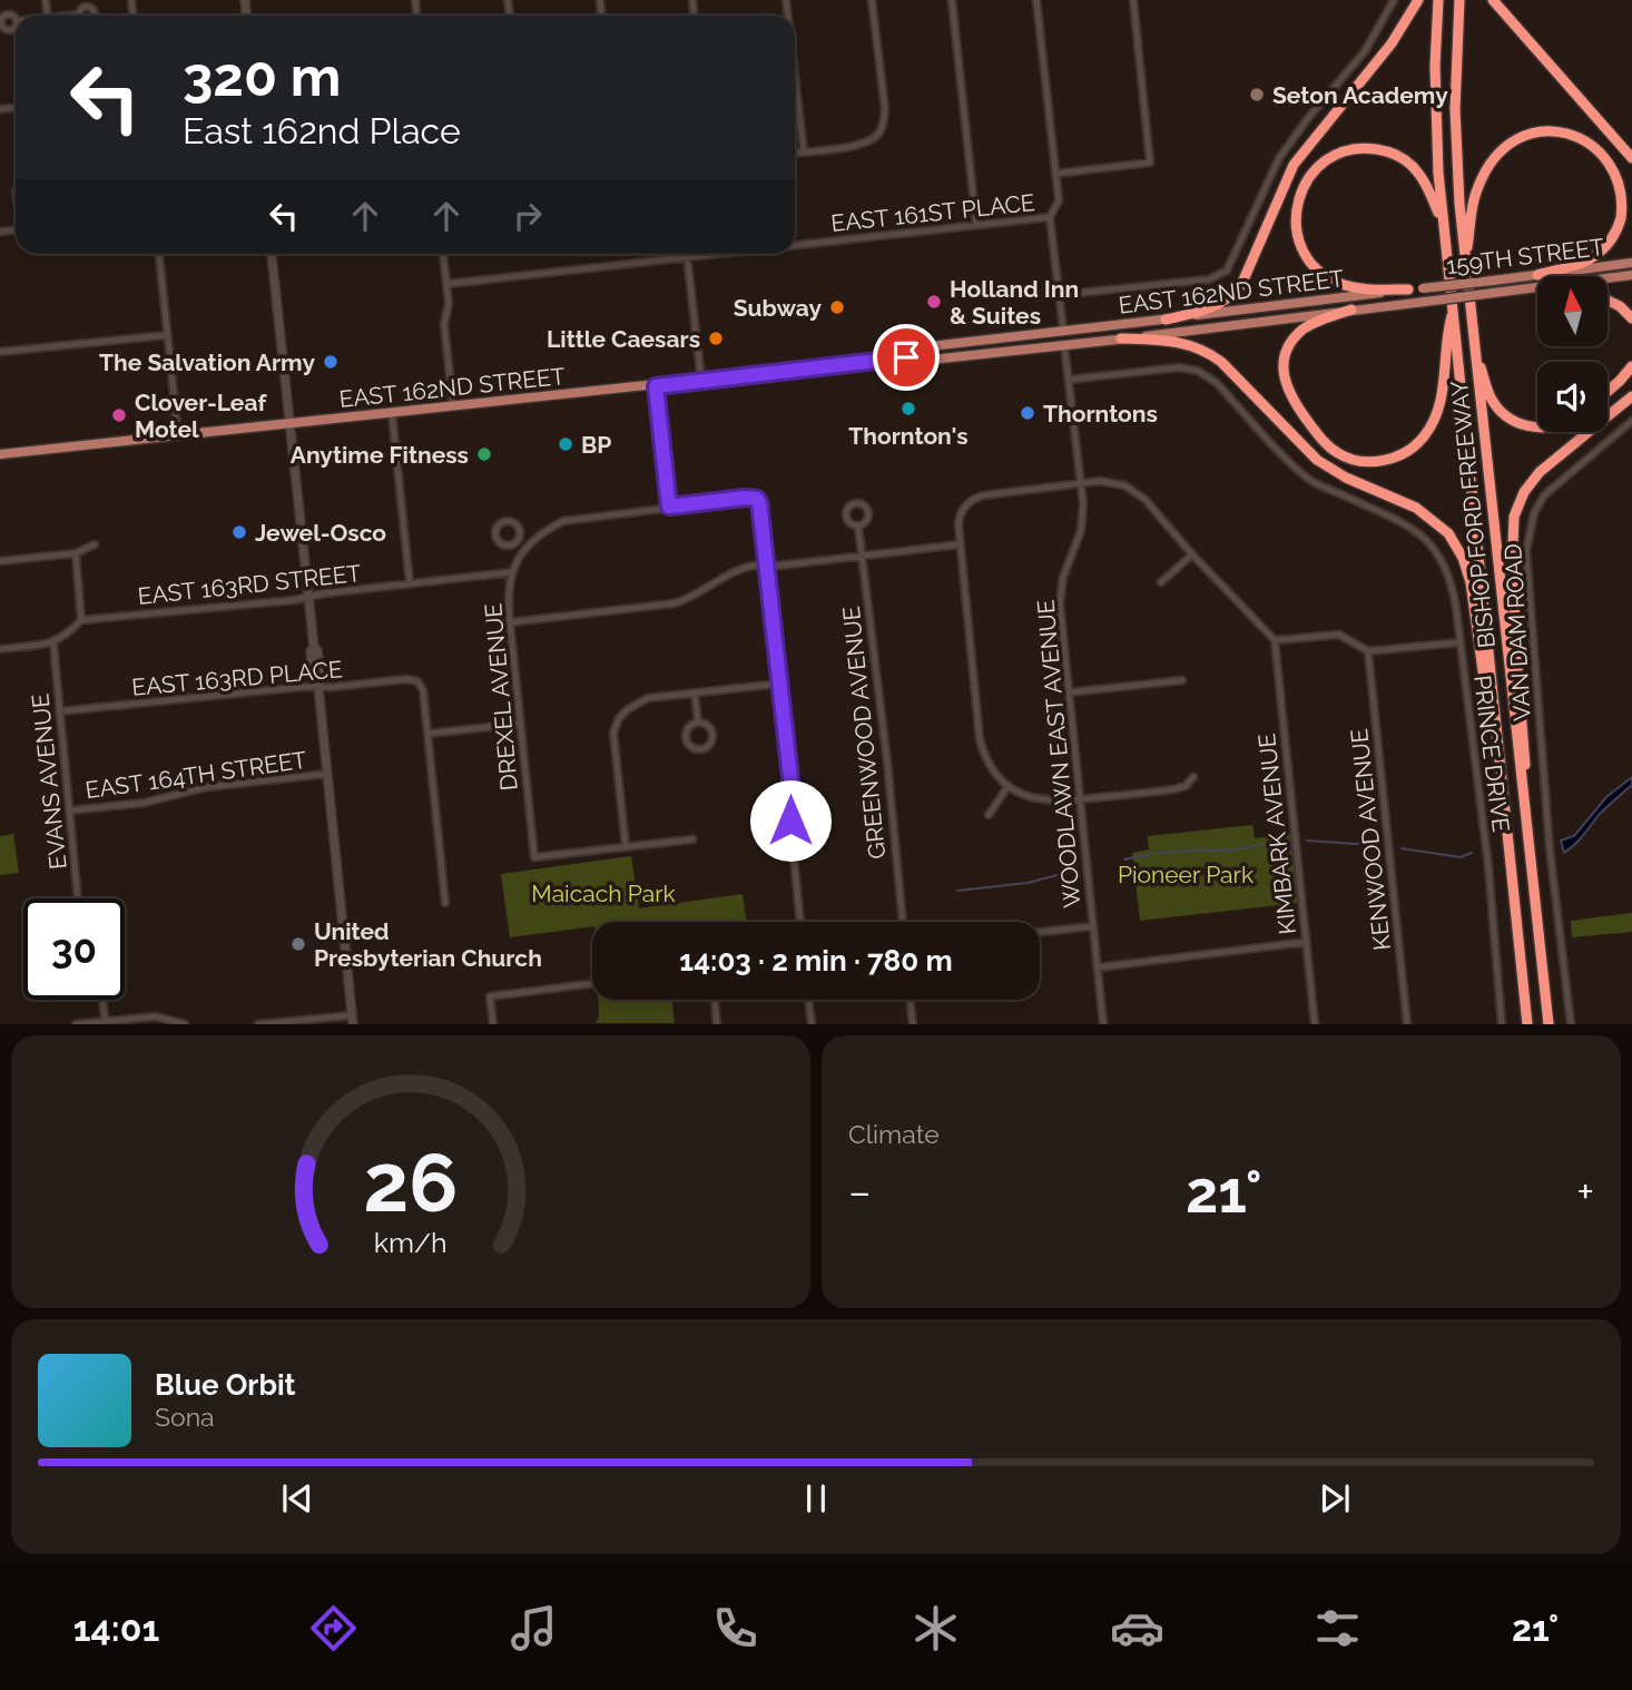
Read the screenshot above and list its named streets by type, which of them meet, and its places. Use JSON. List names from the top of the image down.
{
  "streets": {
    "highway": ["BISHOP FORD FREEWAY"],
    "main road": ["159TH STREET", "EAST 162ND STREET"],
    "street": [
      "EAST 161ST PLACE",
      "EAST 163RD STREET",
      "VAN DAM ROAD",
      "EAST 163RD PLACE",
      "DREXEL AVENUE",
      "GREENWOOD AVENUE",
      "WOODLAWN EAST AVENUE",
      "PRINCE DRIVE",
      "EAST 164TH STREET",
      "EVANS AVENUE",
      "KIMBARK AVENUE",
      "KENWOOD AVENUE"
    ]
  },
  "crossings": [
    ["159TH STREET", "EAST 162ND STREET"],
    ["EAST 162ND STREET", "WOODLAWN EAST AVENUE"],
    ["EAST 163RD STREET", "DREXEL AVENUE"],
    ["EAST 163RD PLACE", "EVANS AVENUE"],
    ["WOODLAWN EAST AVENUE", "PRINCE DRIVE"],
    ["EAST 164TH STREET", "EVANS AVENUE"]
  ],
  "parks": ["Pioneer Park", "Maicach Park"],
  "places": [
    "Seton Academy",
    "Holland Inn & Suites",
    "Subway",
    "Little Caesars",
    "The Salvation Army",
    "Thornton's",
    "Thorntons",
    "Clover-Leaf Motel",
    "BP",
    "Anytime Fitness",
    "Jewel-Osco",
    "United Presbyterian Church"
  ],
  "north": "top",
  "page": {
    "turn": ["320 m", "East 162nd Place"],
    "limit": "30",
    "trip": "14:03 · 2 min · 780 m",
    "tile": "Climate",
    "heat": ["−", "21°", "+"],
    "song": ["Blue Orbit", "Sona"],
    "tabs": ["14:01", "21°"],
    "gauge": ["26", "km/h"]
  }
}
